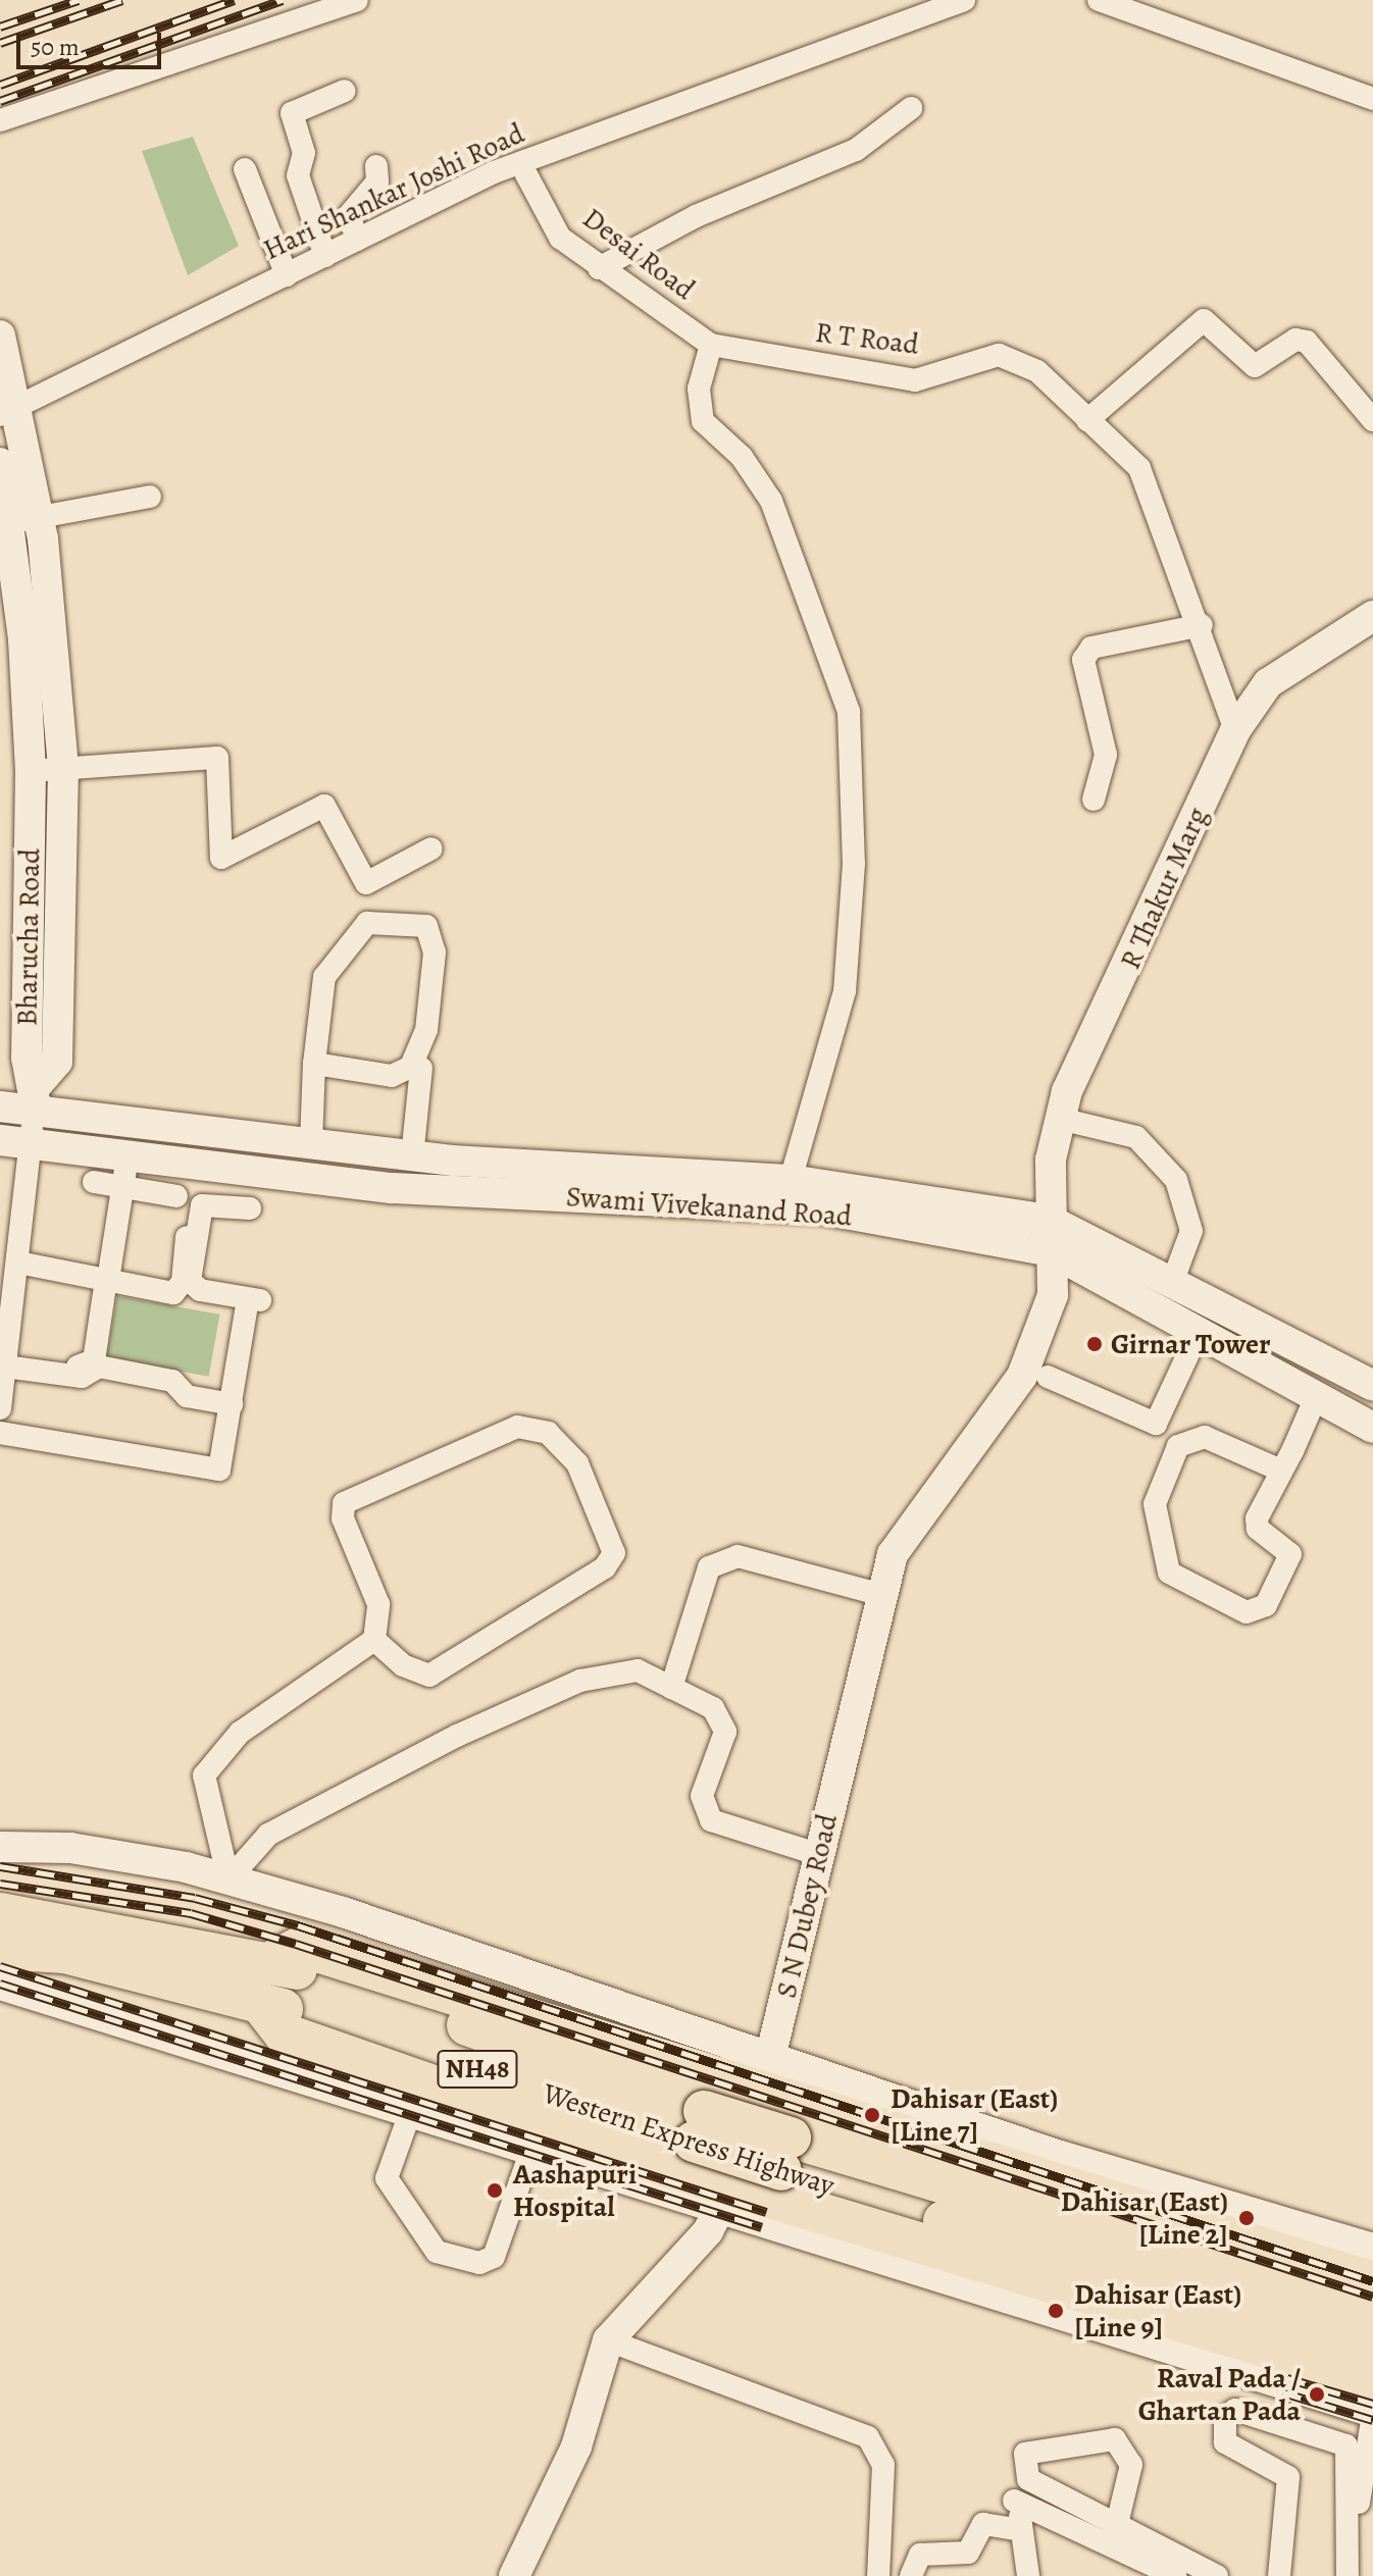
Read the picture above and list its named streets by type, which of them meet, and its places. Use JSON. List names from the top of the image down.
{
  "streets": {
    "highway": ["NH48", "Western Express Highway"],
    "street": [
      "Hari Shankar Joshi Road",
      "Desai Road",
      "R T Road",
      "R Thakur Marg",
      "Bharucha Road",
      "Swami Vivekanand Road",
      "S N Dubey Road"
    ]
  },
  "crossings": [
    ["Hari Shankar Joshi Road", "Desai Road"],
    ["Desai Road", "R T Road"],
    ["R Thakur Marg", "Swami Vivekanand Road"],
    ["R Thakur Marg", "S N Dubey Road"],
    ["Bharucha Road", "Swami Vivekanand Road"],
    ["Swami Vivekanand Road", "S N Dubey Road"]
  ],
  "places": [
    "Girnar Tower",
    "Dahisar (East) [Line 7]",
    "Aashapuri Hospital",
    "Dahisar (East) [Line 2]",
    "Dahisar (East) [Line 9]",
    "Raval Pada / Ghartan Pada"
  ],
  "scale_bar": "50 m"
}
